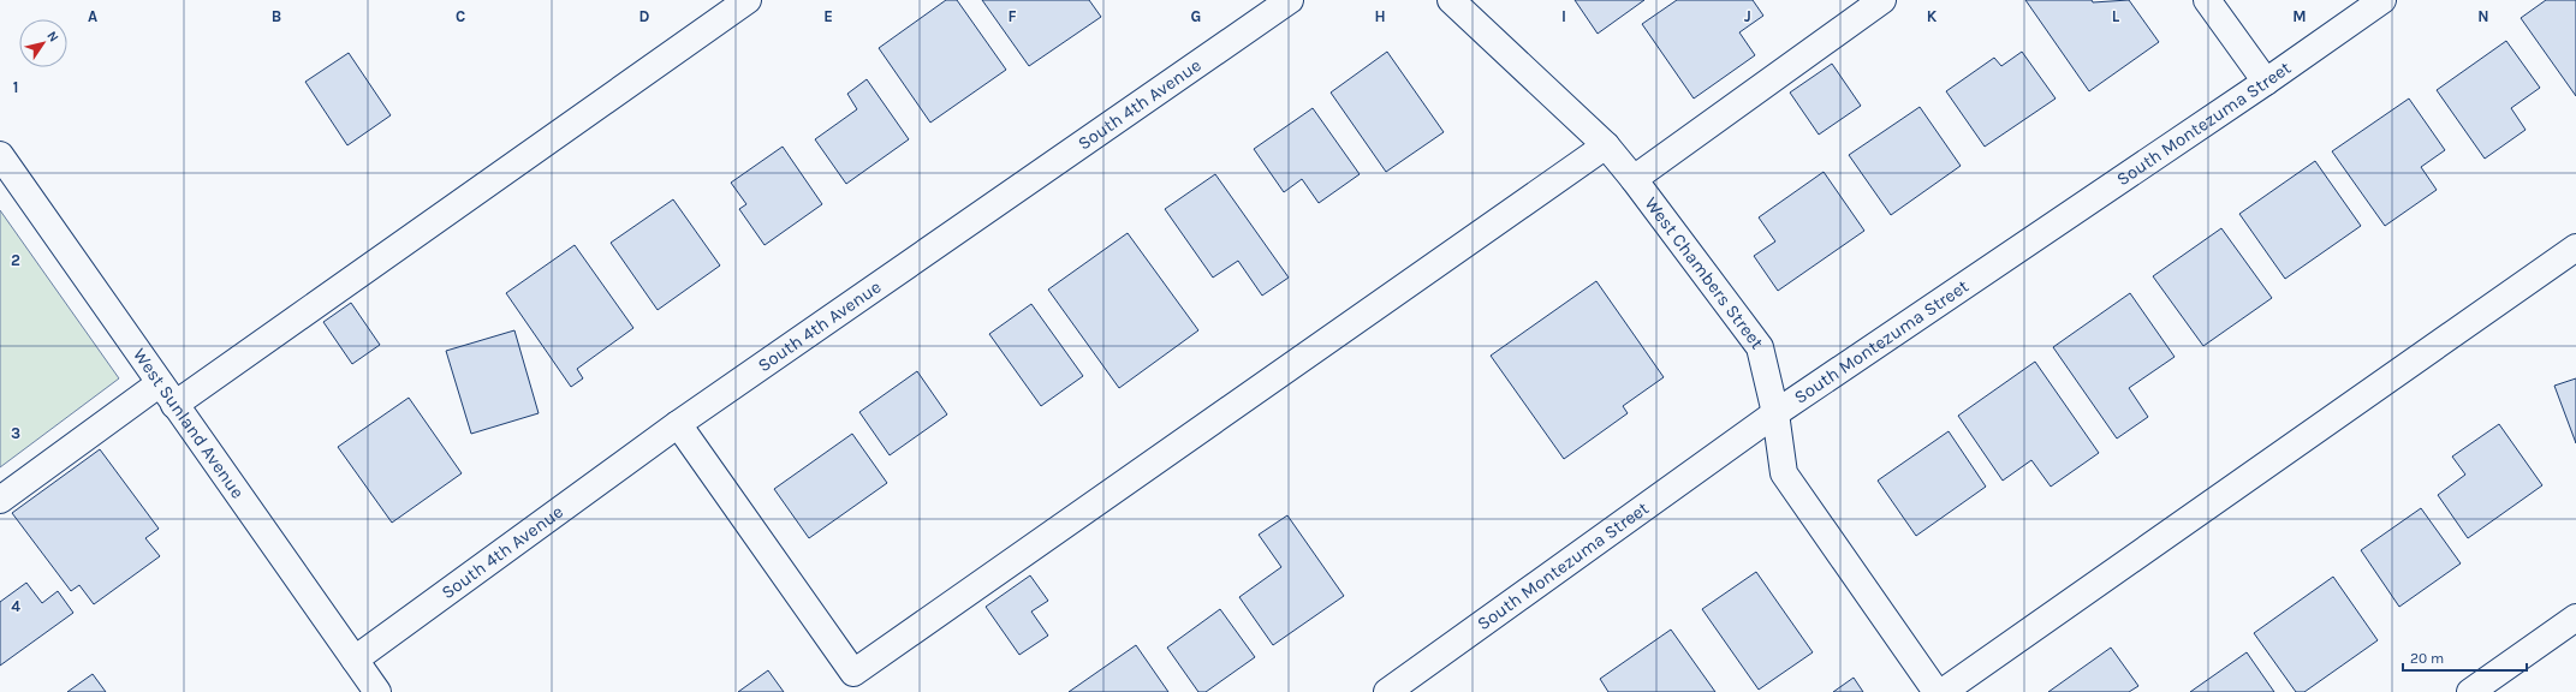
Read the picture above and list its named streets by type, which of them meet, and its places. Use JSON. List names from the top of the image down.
{
  "streets": {
    "street": [
      "South 4th Avenue",
      "South Montezuma Street",
      "West Chambers Street",
      "West Sunland Avenue"
    ]
  },
  "crossings": [
    ["South 4th Avenue", "West Sunland Avenue"],
    ["South Montezuma Street", "West Chambers Street"]
  ],
  "scale_bar": "20 m",
  "north": "top right",
  "grid": {
    "columns": [
      "A",
      "B",
      "C",
      "D",
      "E",
      "F",
      "G",
      "H",
      "I",
      "J",
      "K",
      "L",
      "M",
      "N"
    ],
    "rows": [
      "1",
      "2",
      "3",
      "4"
    ]
  }
}
